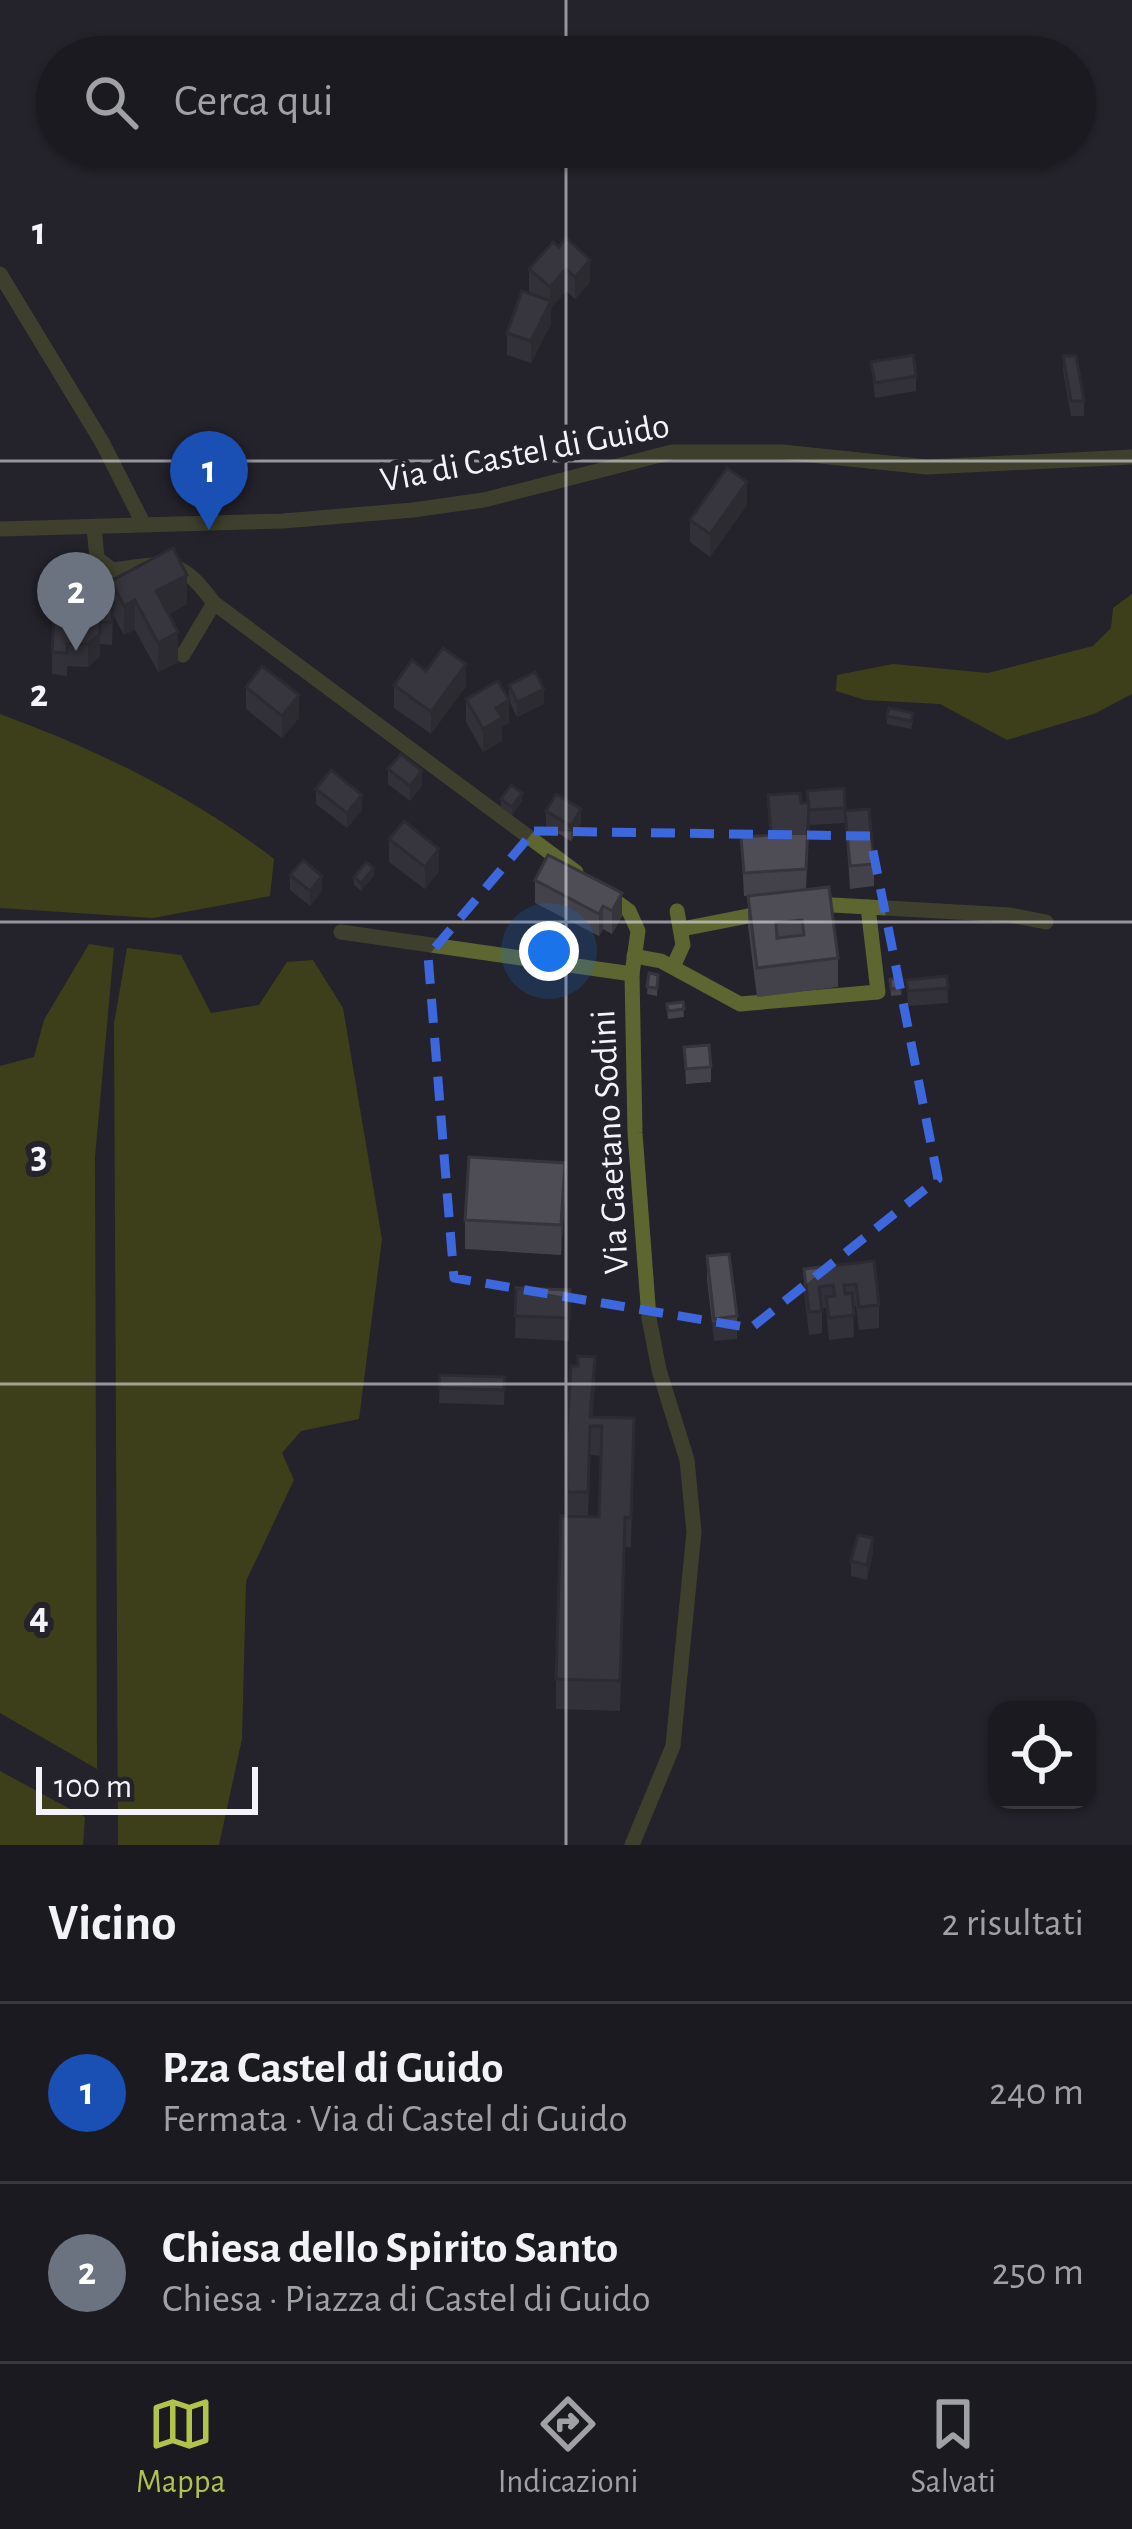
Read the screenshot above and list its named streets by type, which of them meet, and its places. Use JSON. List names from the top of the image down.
{
  "streets": {
    "street": ["Via di Castel di Guido", "Via Gaetano Sodini"]
  },
  "crossings": [
    ["Via di Castel di Guido", "Via Gaetano Sodini"]
  ],
  "scale_bar": "100 m",
  "page": {
    "search": "Cerca qui",
    "pins": ["1", "2"],
    "scale": "100 m",
    "heading": ["Vicino", "2 risultati"],
    "list": [
      {
        "mark": "1",
        "name": "P.za Castel di Guido",
        "note": "Fermata · Via di Castel di Guido",
        "value": "240 m"
      },
      {
        "mark": "2",
        "name": "Chiesa dello Spirito Santo",
        "note": "Chiesa · Piazza di Castel di Guido",
        "value": "250 m"
      }
    ],
    "nav": ["Mappa", "Indicazioni", "Salvati"]
  },
  "grid": {
    "rows": [
      "1",
      "2",
      "3",
      "4"
    ]
  }
}
